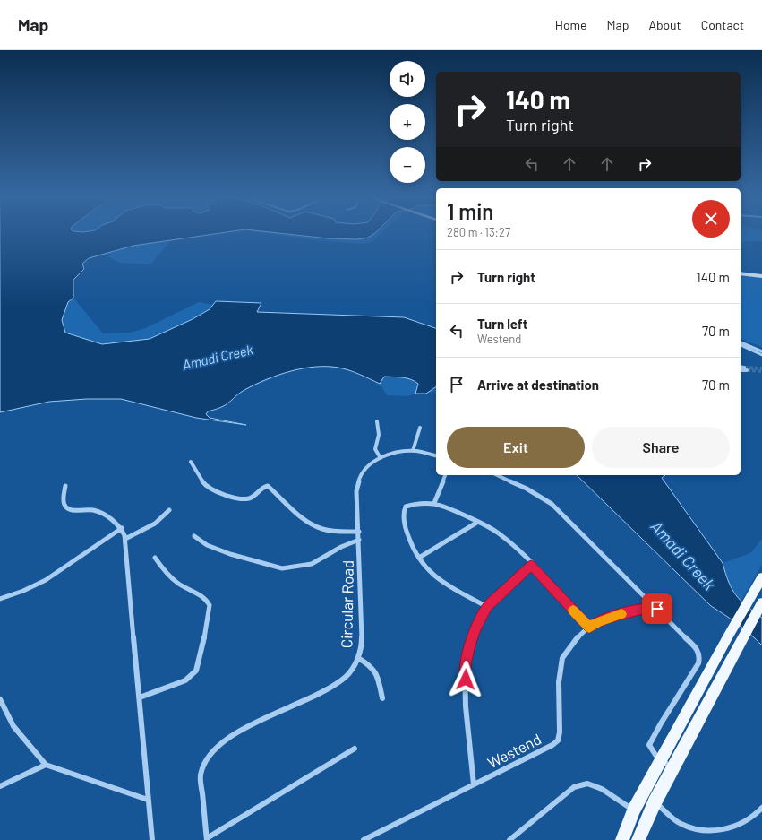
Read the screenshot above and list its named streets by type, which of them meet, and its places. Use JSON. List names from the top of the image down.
{
  "streets": {
    "street": ["Circular Road", "Westend"]
  },
  "water": ["Amadi Creek"],
  "page": {
    "header": "Map",
    "nav": [
      "Home",
      "Map",
      "About",
      "Contact"
    ],
    "map_buttons": ["+", "−"],
    "turn": ["140 m", "Turn right"],
    "heading": ["1 min", "280 m · 13:27"],
    "list": [
      {
        "name": "Turn right",
        "value": "140 m"
      },
      {
        "name": "Turn left",
        "note": "Westend",
        "value": "70 m"
      },
      {
        "name": "Arrive at destination",
        "value": "70 m"
      }
    ],
    "buttons": ["Exit", "Share"]
  }
}
